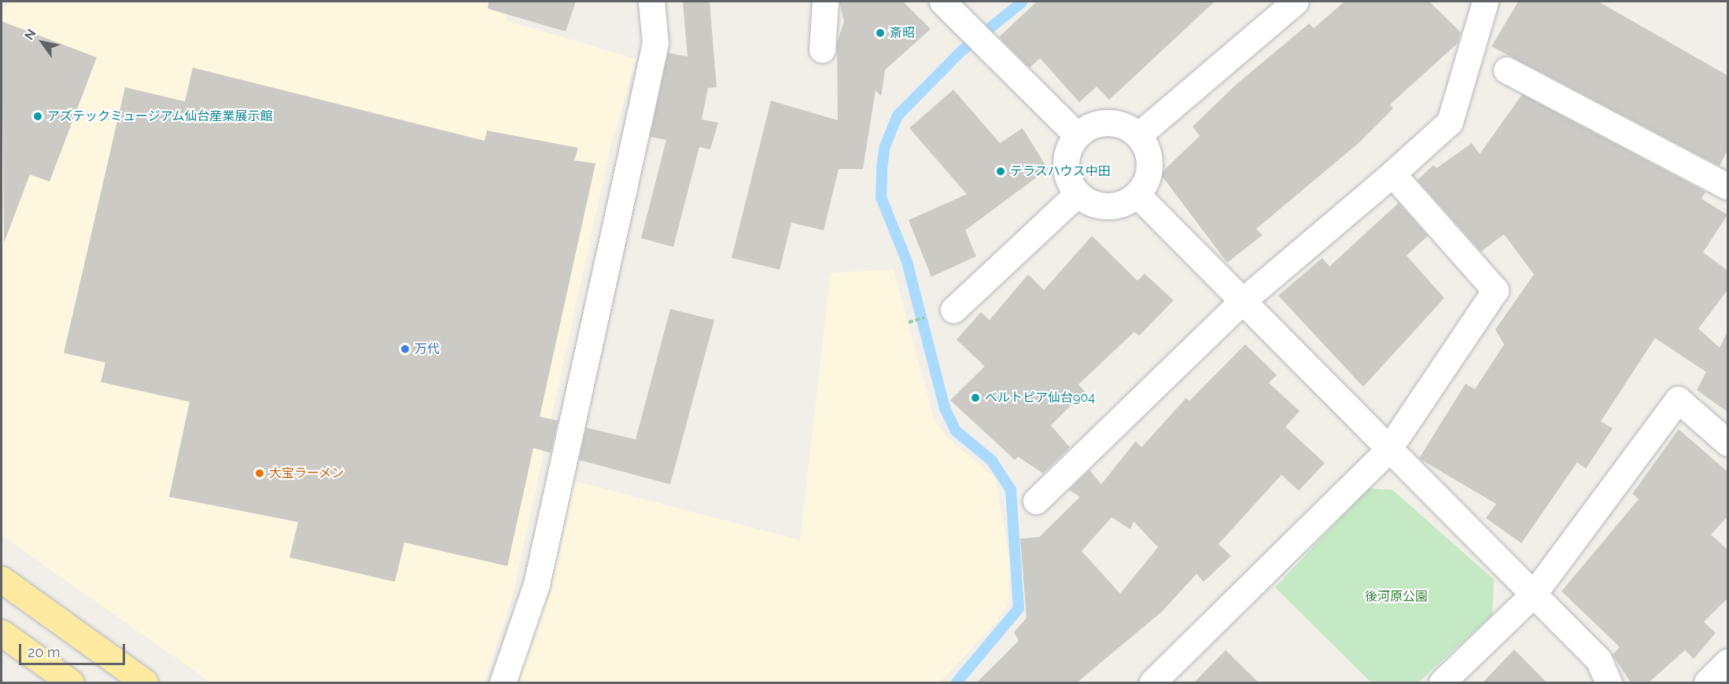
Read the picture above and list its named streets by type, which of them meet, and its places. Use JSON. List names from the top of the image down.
{
  "parks": ["後河原公園"],
  "places": [
    "斎昭",
    "アズテックミュージアム仙台産業展示館",
    "テラスハウス中田",
    "万代",
    "ベルトピア仙台904",
    "大宝ラーメン"
  ],
  "scale_bar": "20 m",
  "north": "top left"
}
